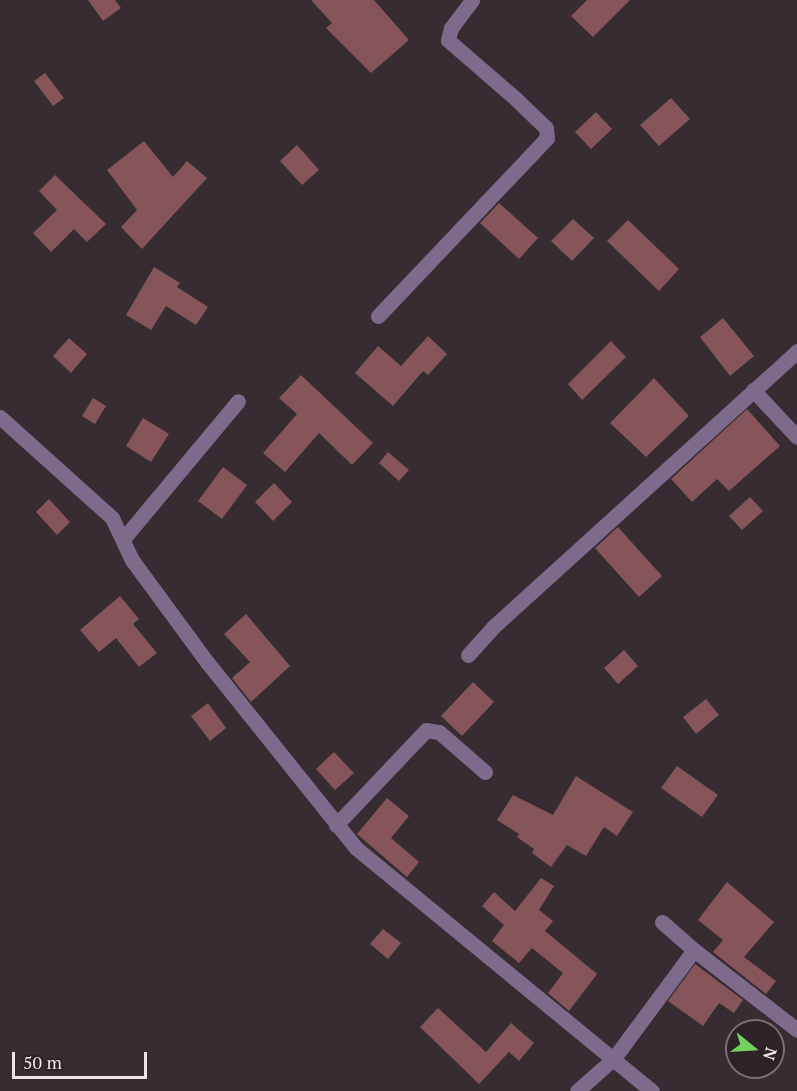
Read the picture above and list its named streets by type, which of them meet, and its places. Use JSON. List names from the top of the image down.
{
  "scale_bar": "50 m",
  "north": "right"
}
